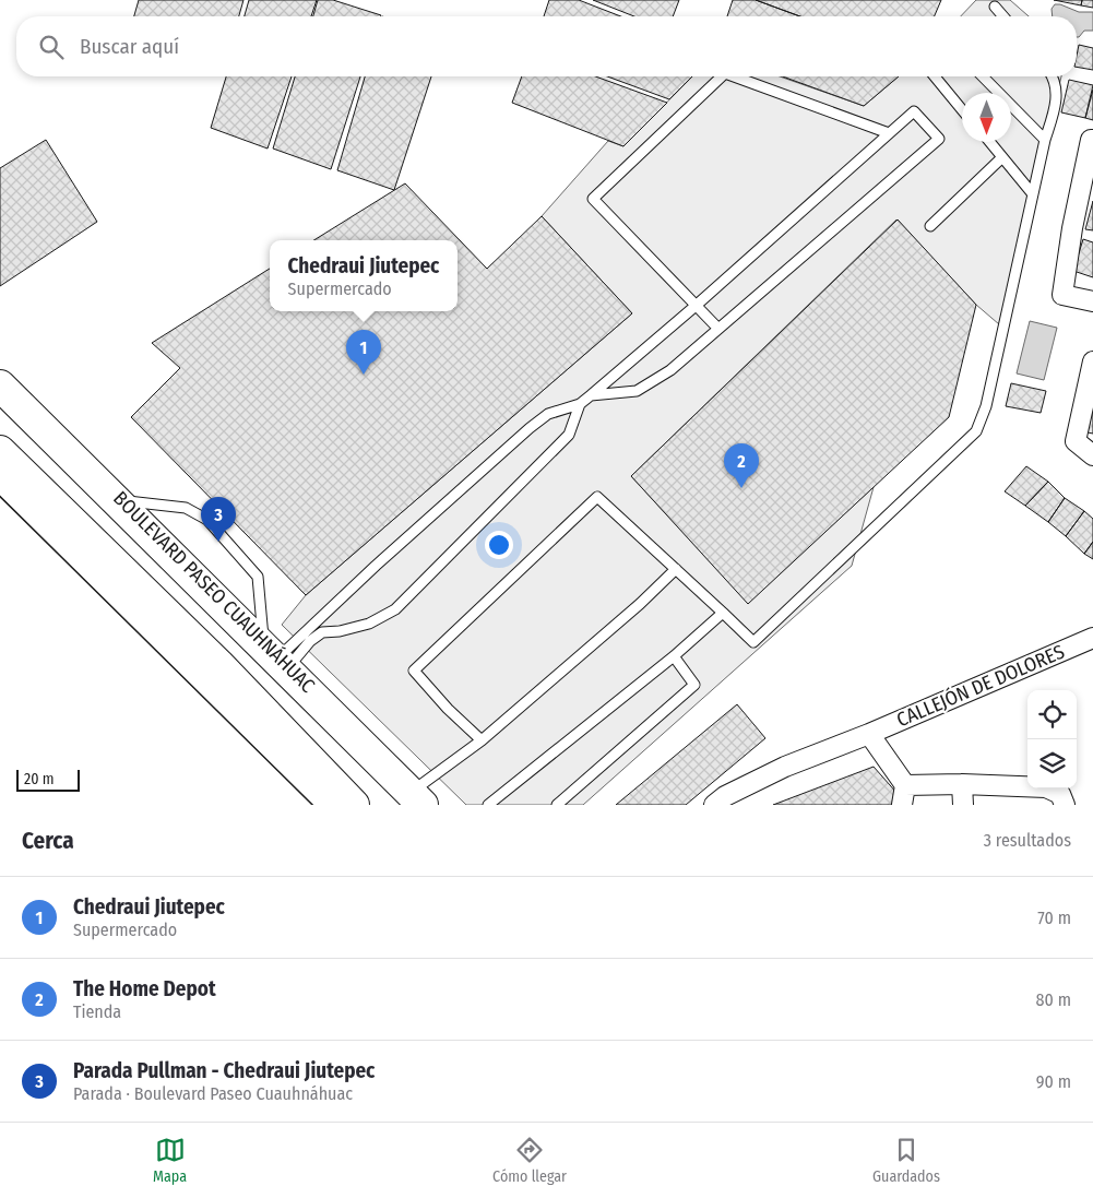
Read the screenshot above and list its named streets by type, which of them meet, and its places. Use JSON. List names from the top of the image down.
{
  "streets": {
    "main road": ["BOULEVARD PASEO CUAUHNÁHUAC"],
    "street": ["CALLEJÓN DE DOLORES"]
  },
  "scale_bar": "20 m",
  "north": "bottom",
  "page": {
    "search": "Buscar aquí",
    "popup": ["Chedraui Jiutepec", "Supermercado"],
    "pins": ["1", "2", "3"],
    "scale": "20 m",
    "heading": ["Cerca", "3 resultados"],
    "list": [
      {
        "mark": "1",
        "name": "Chedraui Jiutepec",
        "note": "Supermercado",
        "value": "70 m"
      },
      {
        "mark": "2",
        "name": "The Home Depot",
        "note": "Tienda",
        "value": "80 m"
      },
      {
        "mark": "3",
        "name": "Parada Pullman - Chedraui Jiutepec",
        "note": "Parada · Boulevard Paseo Cuauhnáhuac",
        "value": "90 m"
      }
    ],
    "nav": ["Mapa", "Cómo llegar", "Guardados"]
  }
}
